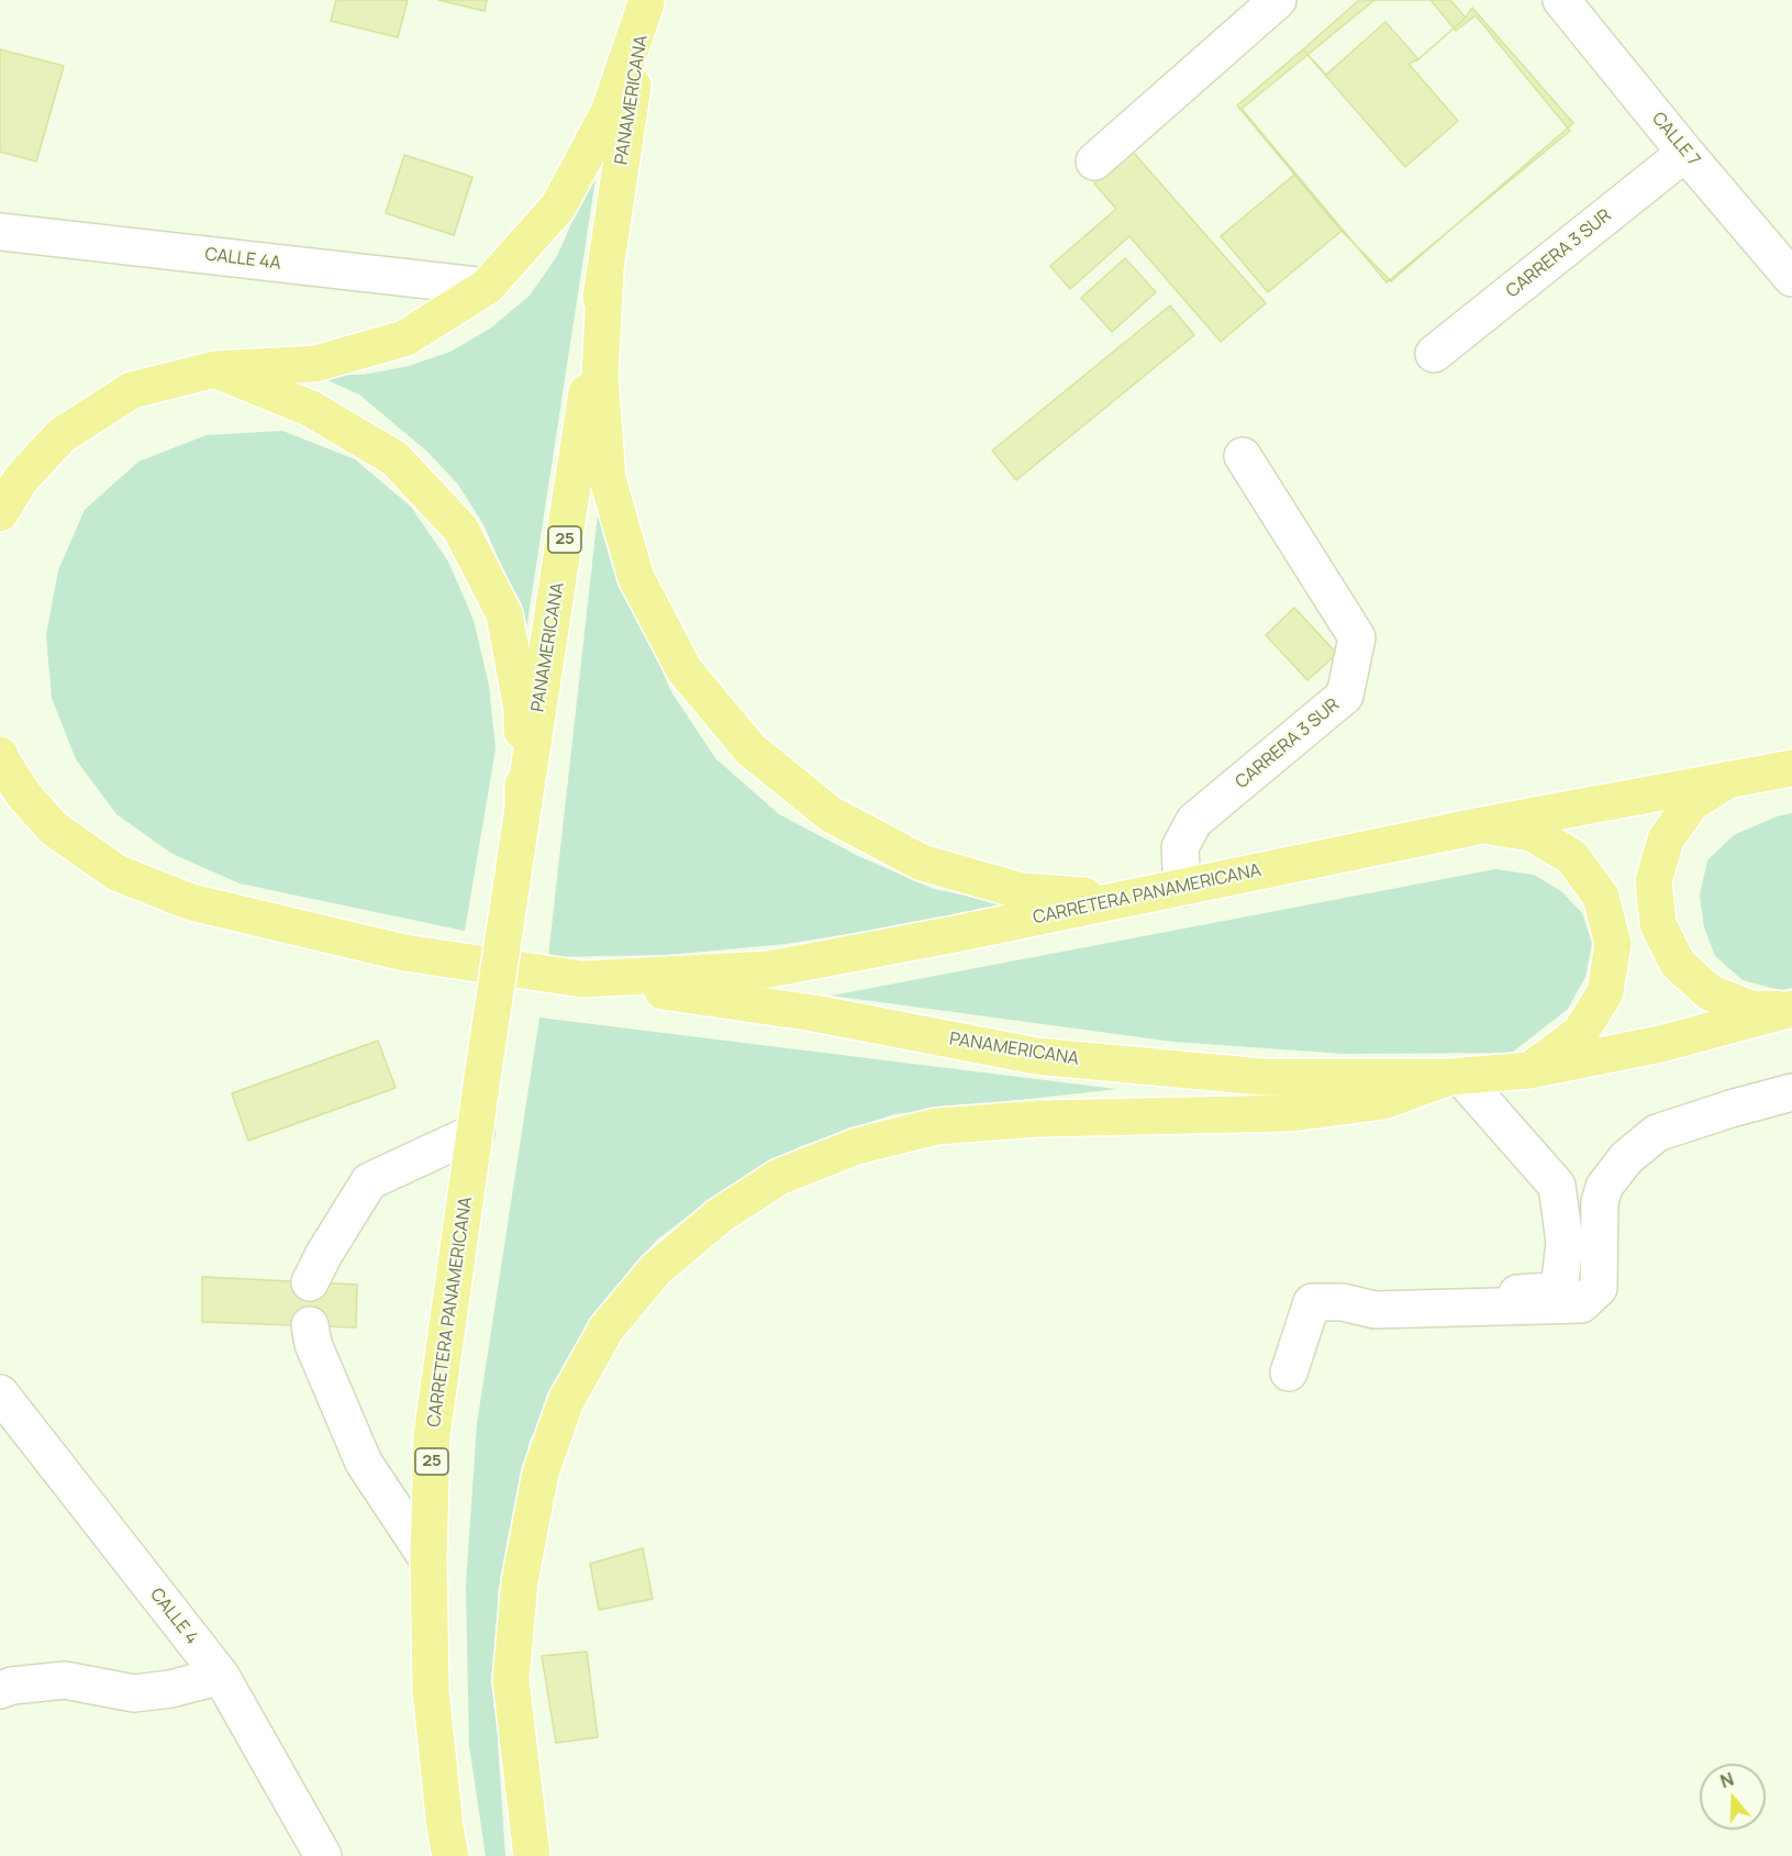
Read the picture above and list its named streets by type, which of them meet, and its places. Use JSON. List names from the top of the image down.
{
  "streets": {
    "highway": ["PANAMERICANA", "25", "CARRETERA PANAMERICANA"],
    "street": [
      "CALLE 7",
      "CARRERA 3 SUR",
      "CALLE 4A",
      "CALLE 4"
    ]
  },
  "crossings": [
    ["PANAMERICANA", "CALLE 4A"],
    ["PANAMERICANA", "CARRETERA PANAMERICANA"],
    ["CALLE 7", "CARRERA 3 SUR"],
    ["CARRERA 3 SUR", "CARRETERA PANAMERICANA"]
  ],
  "north": "top"
}
